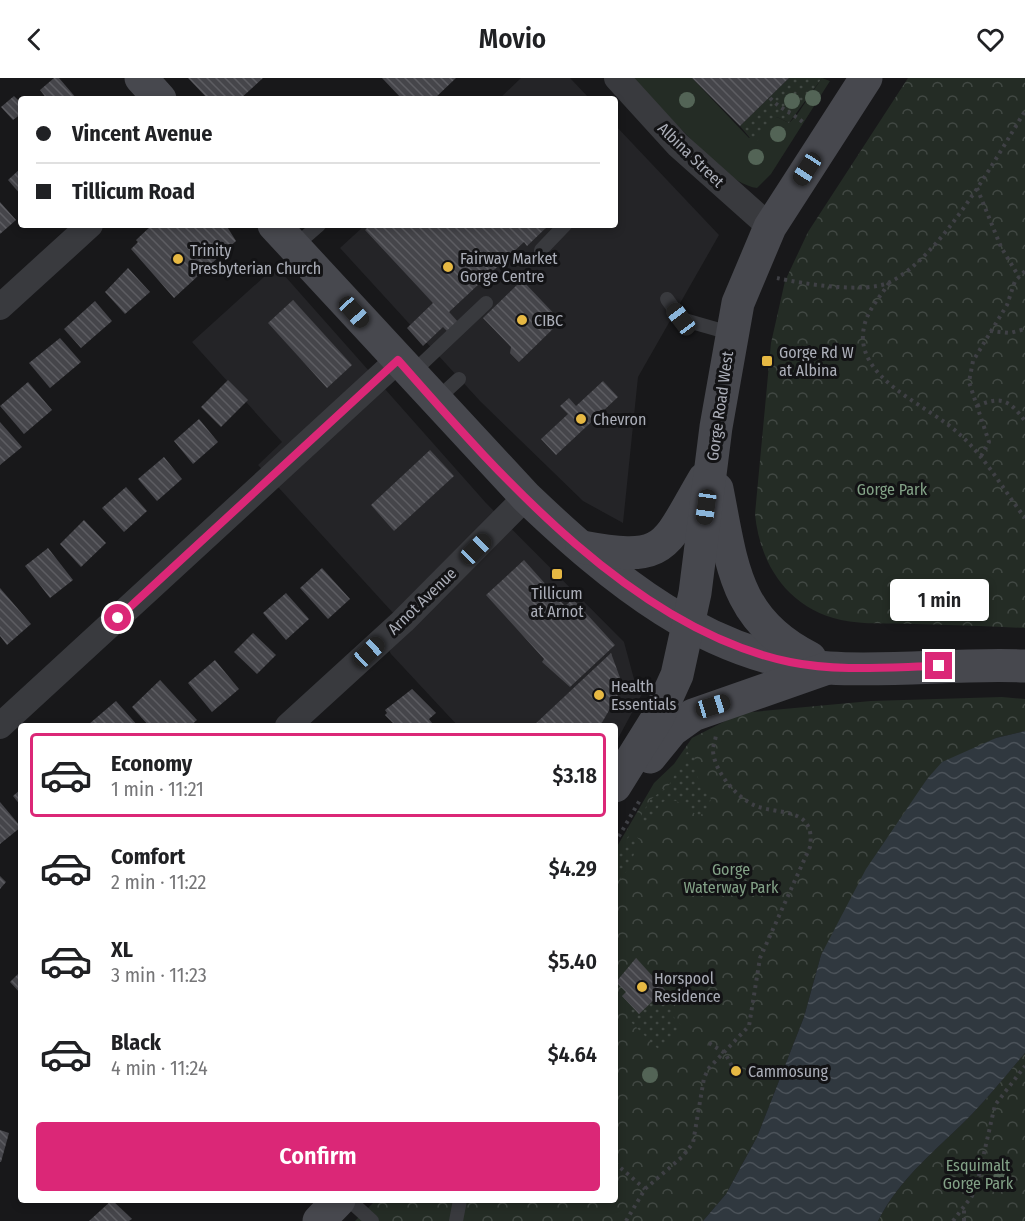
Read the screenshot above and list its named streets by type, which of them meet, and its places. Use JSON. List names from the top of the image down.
{
  "streets": {
    "main road": ["Gorge Road West"],
    "street": ["Albina Street", "Arnot Avenue"]
  },
  "crossings": [
    ["Albina Street", "Gorge Road West"]
  ],
  "parks": ["Gorge Park", "Gorge Waterway Park", "Esquimalt Gorge Park"],
  "places": {
    "other": [
      "Trinity Presbyterian Church",
      "Fairway Market Gorge Centre",
      "CIBC",
      "Chevron",
      "Health Essentials",
      "Horspool Residence",
      "Cammosung"
    ],
    "transit": ["Gorge Rd W at Albina", "Tillicum at Arnot"]
  },
  "page": {
    "header": "Movio",
    "banner": ["Vincent Avenue", "Tillicum Road"],
    "bubble": "1 min",
    "list": [
      {
        "name": "Economy",
        "note": "1 min · 11:21",
        "value": "$3.18"
      },
      {
        "name": "Comfort",
        "note": "2 min · 11:22",
        "value": "$4.29"
      },
      {
        "name": "XL",
        "note": "3 min · 11:23",
        "value": "$5.40"
      },
      {
        "name": "Black",
        "note": "4 min · 11:24",
        "value": "$4.64"
      }
    ],
    "buttons": "Confirm"
  }
}
